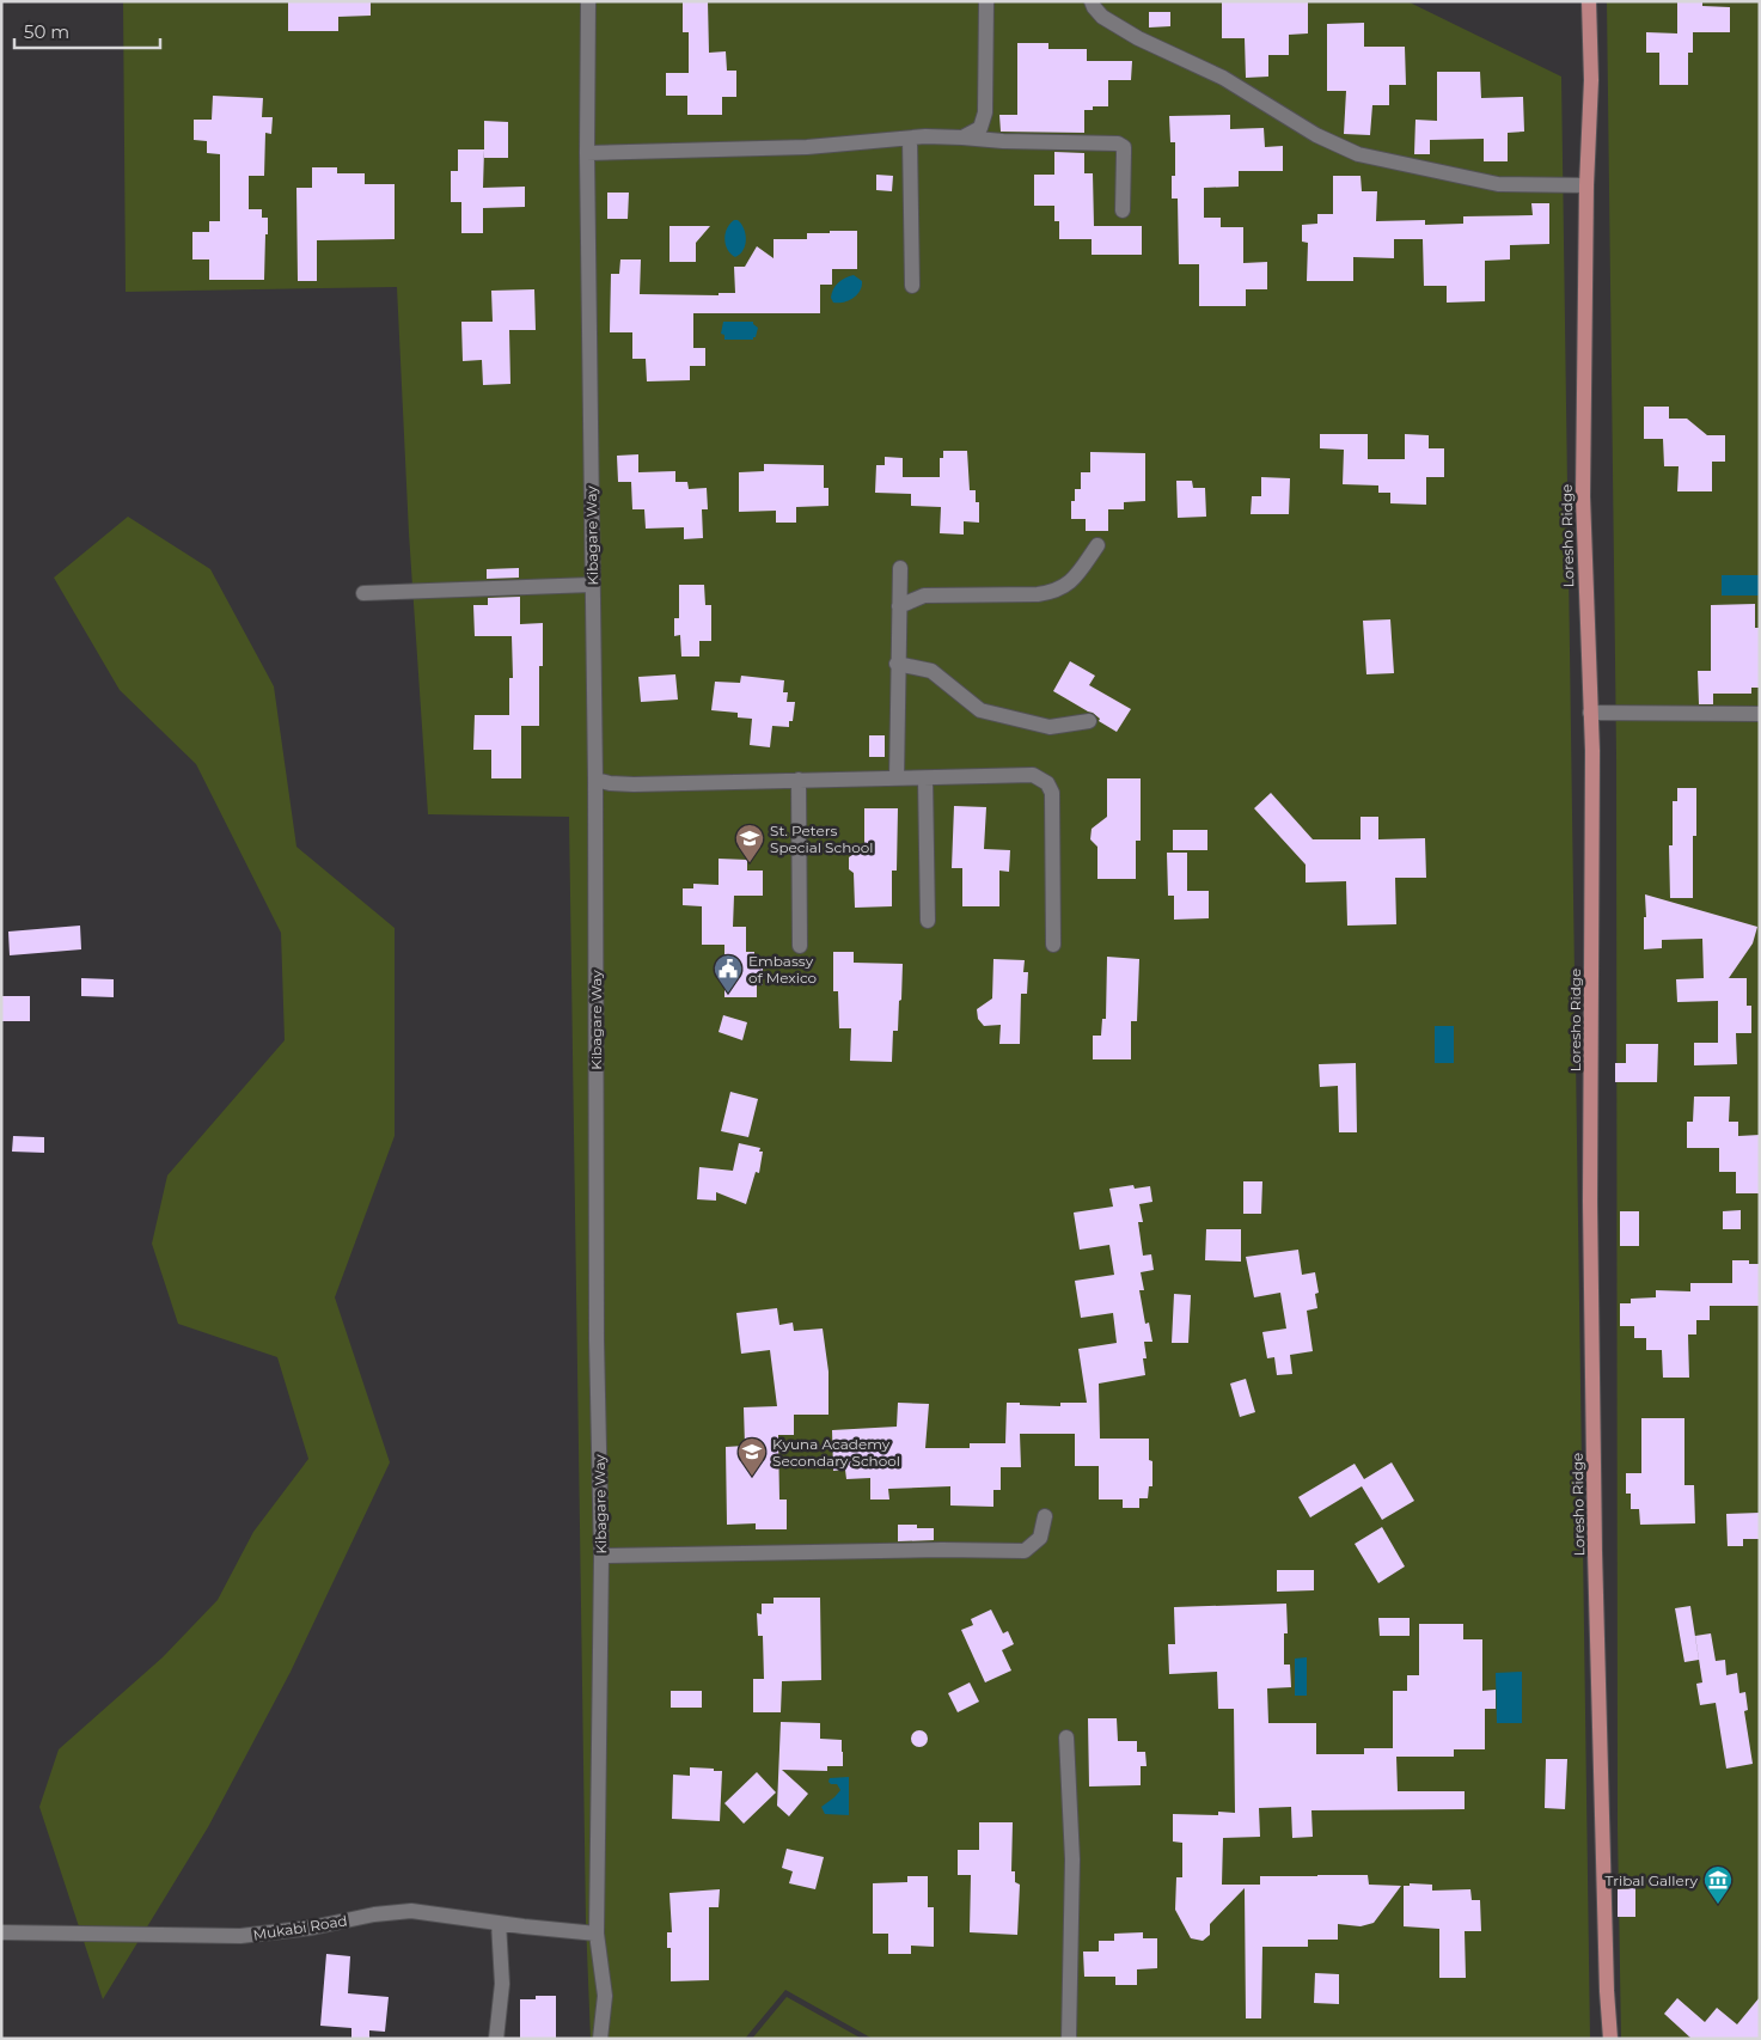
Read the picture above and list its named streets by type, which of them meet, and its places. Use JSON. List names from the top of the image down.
{
  "streets": {
    "main road": ["Loresho Ridge"],
    "street": ["Kibagare Way", "Mukabi Road"]
  },
  "crossings": [
    ["Kibagare Way", "Mukabi Road"]
  ],
  "places": {
    "school or university": ["St. Peters Special School", "Kyuna Academy Secondary School"],
    "public building": ["Embassy of Mexico"],
    "museum": ["Tribal Gallery"]
  },
  "scale_bar": "50 m"
}
